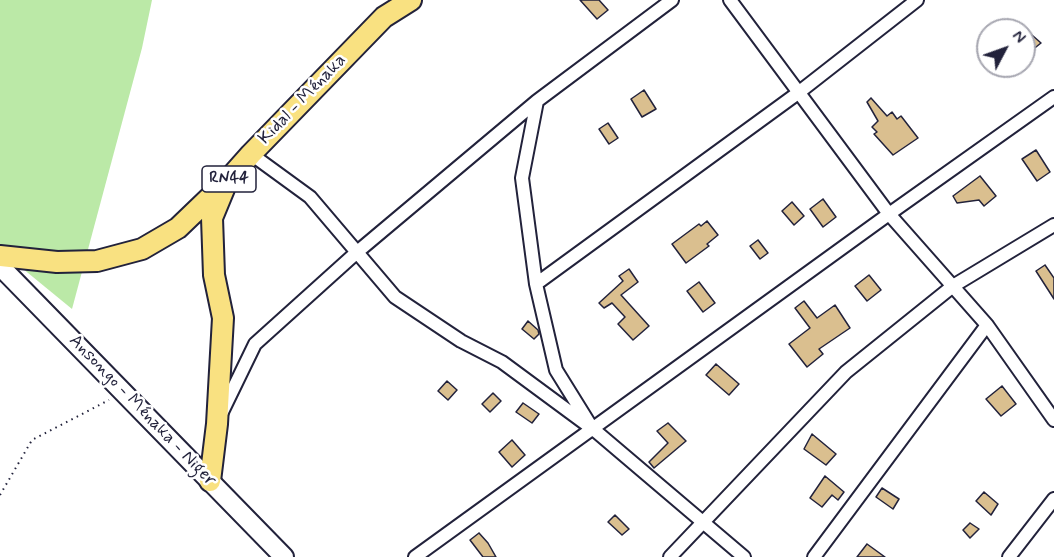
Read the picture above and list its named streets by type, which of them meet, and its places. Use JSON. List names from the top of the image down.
{
  "streets": {
    "main road": ["Kidal - Ménaka", "RN44", "Ansongo - Ménaka - Niger"]
  },
  "crossings": [
    ["Kidal - Ménaka", "RN44"],
    ["RN44", "Ansongo - Ménaka - Niger"]
  ],
  "north": "top right"
}
